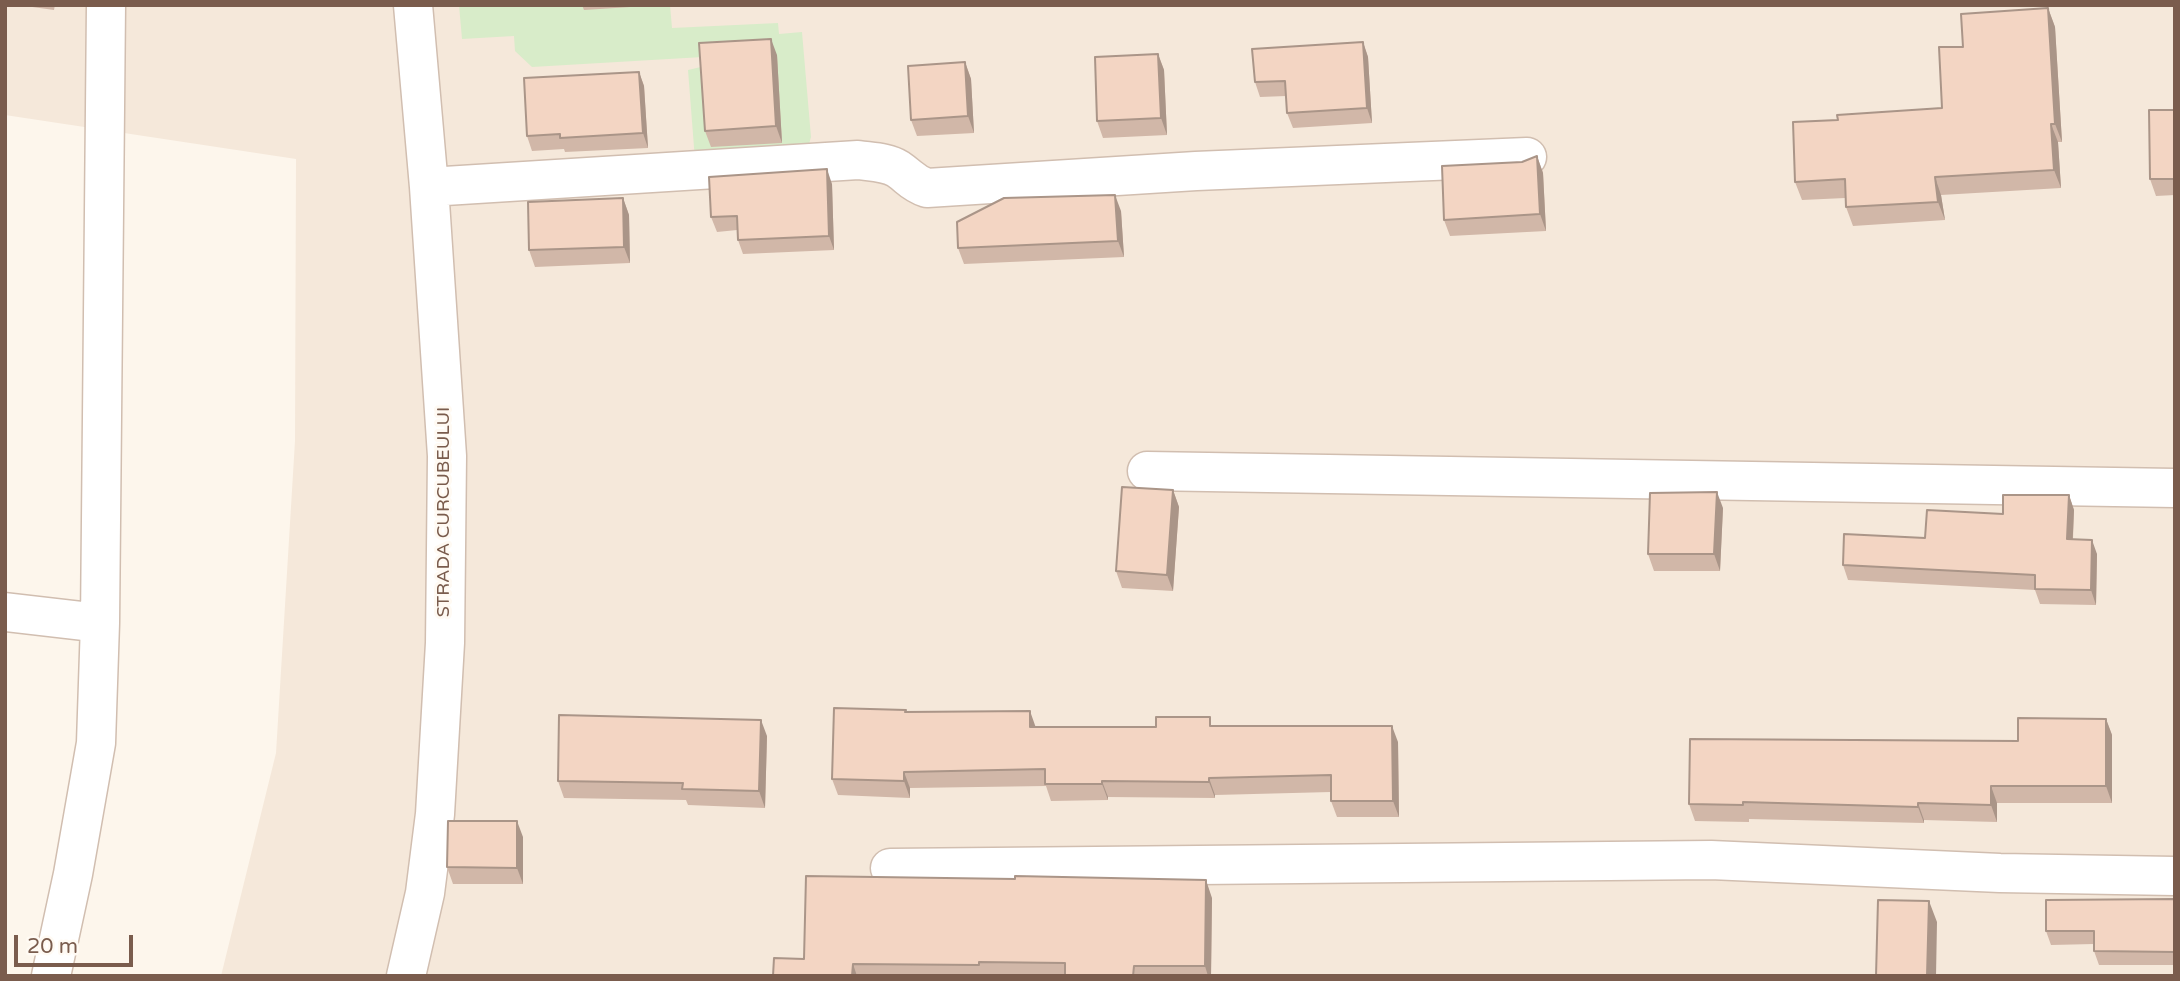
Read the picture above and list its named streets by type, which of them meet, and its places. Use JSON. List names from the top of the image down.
{
  "streets": {
    "street": ["STRADA CURCUBEULUI"]
  },
  "scale_bar": "20 m"
}
